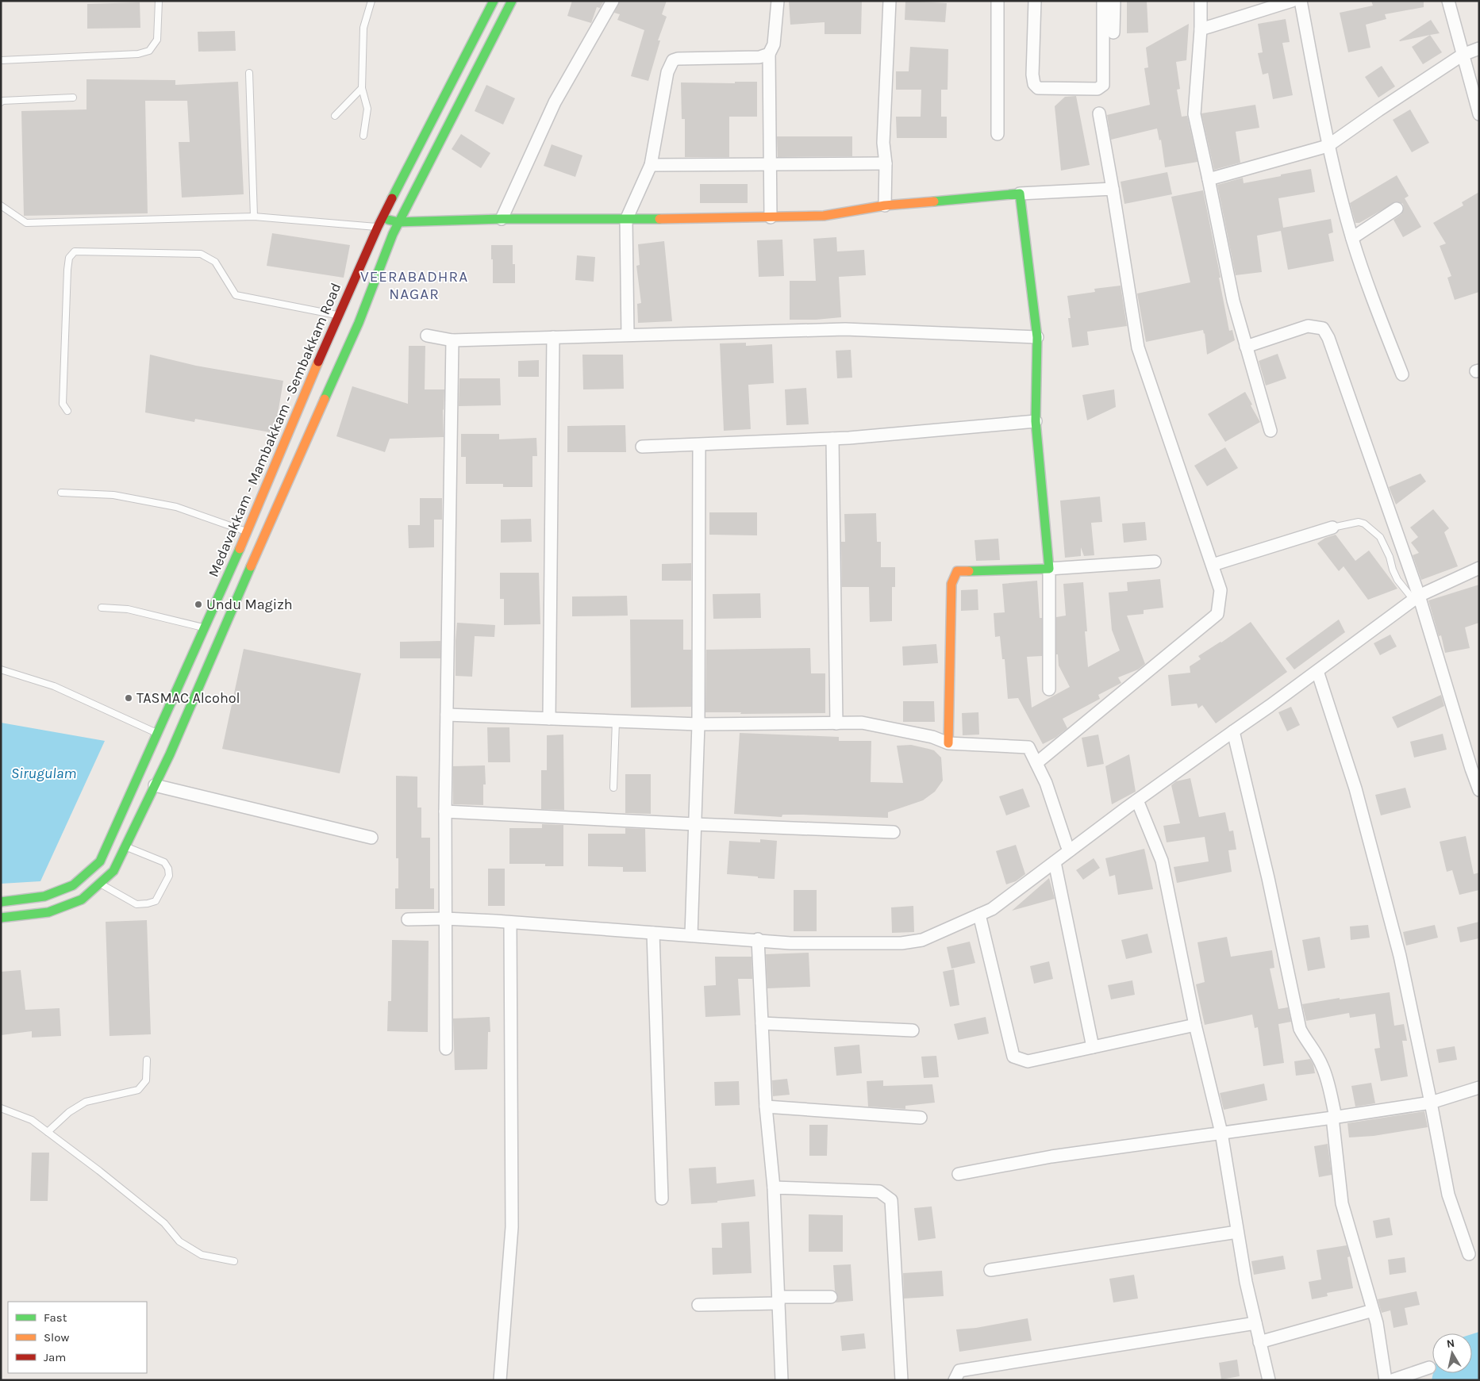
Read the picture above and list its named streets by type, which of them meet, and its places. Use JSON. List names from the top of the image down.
{
  "streets": {
    "main road": ["Medavakkam - Mambakkam - Sembakkam Road"]
  },
  "districts": ["VEERABADHRA NAGAR"],
  "water": ["Sirugulam"],
  "places": ["Undu Magizh", "TASMAC Alcohol"],
  "legend": ["Fast", "Slow", "Jam"],
  "north": "top"
}
